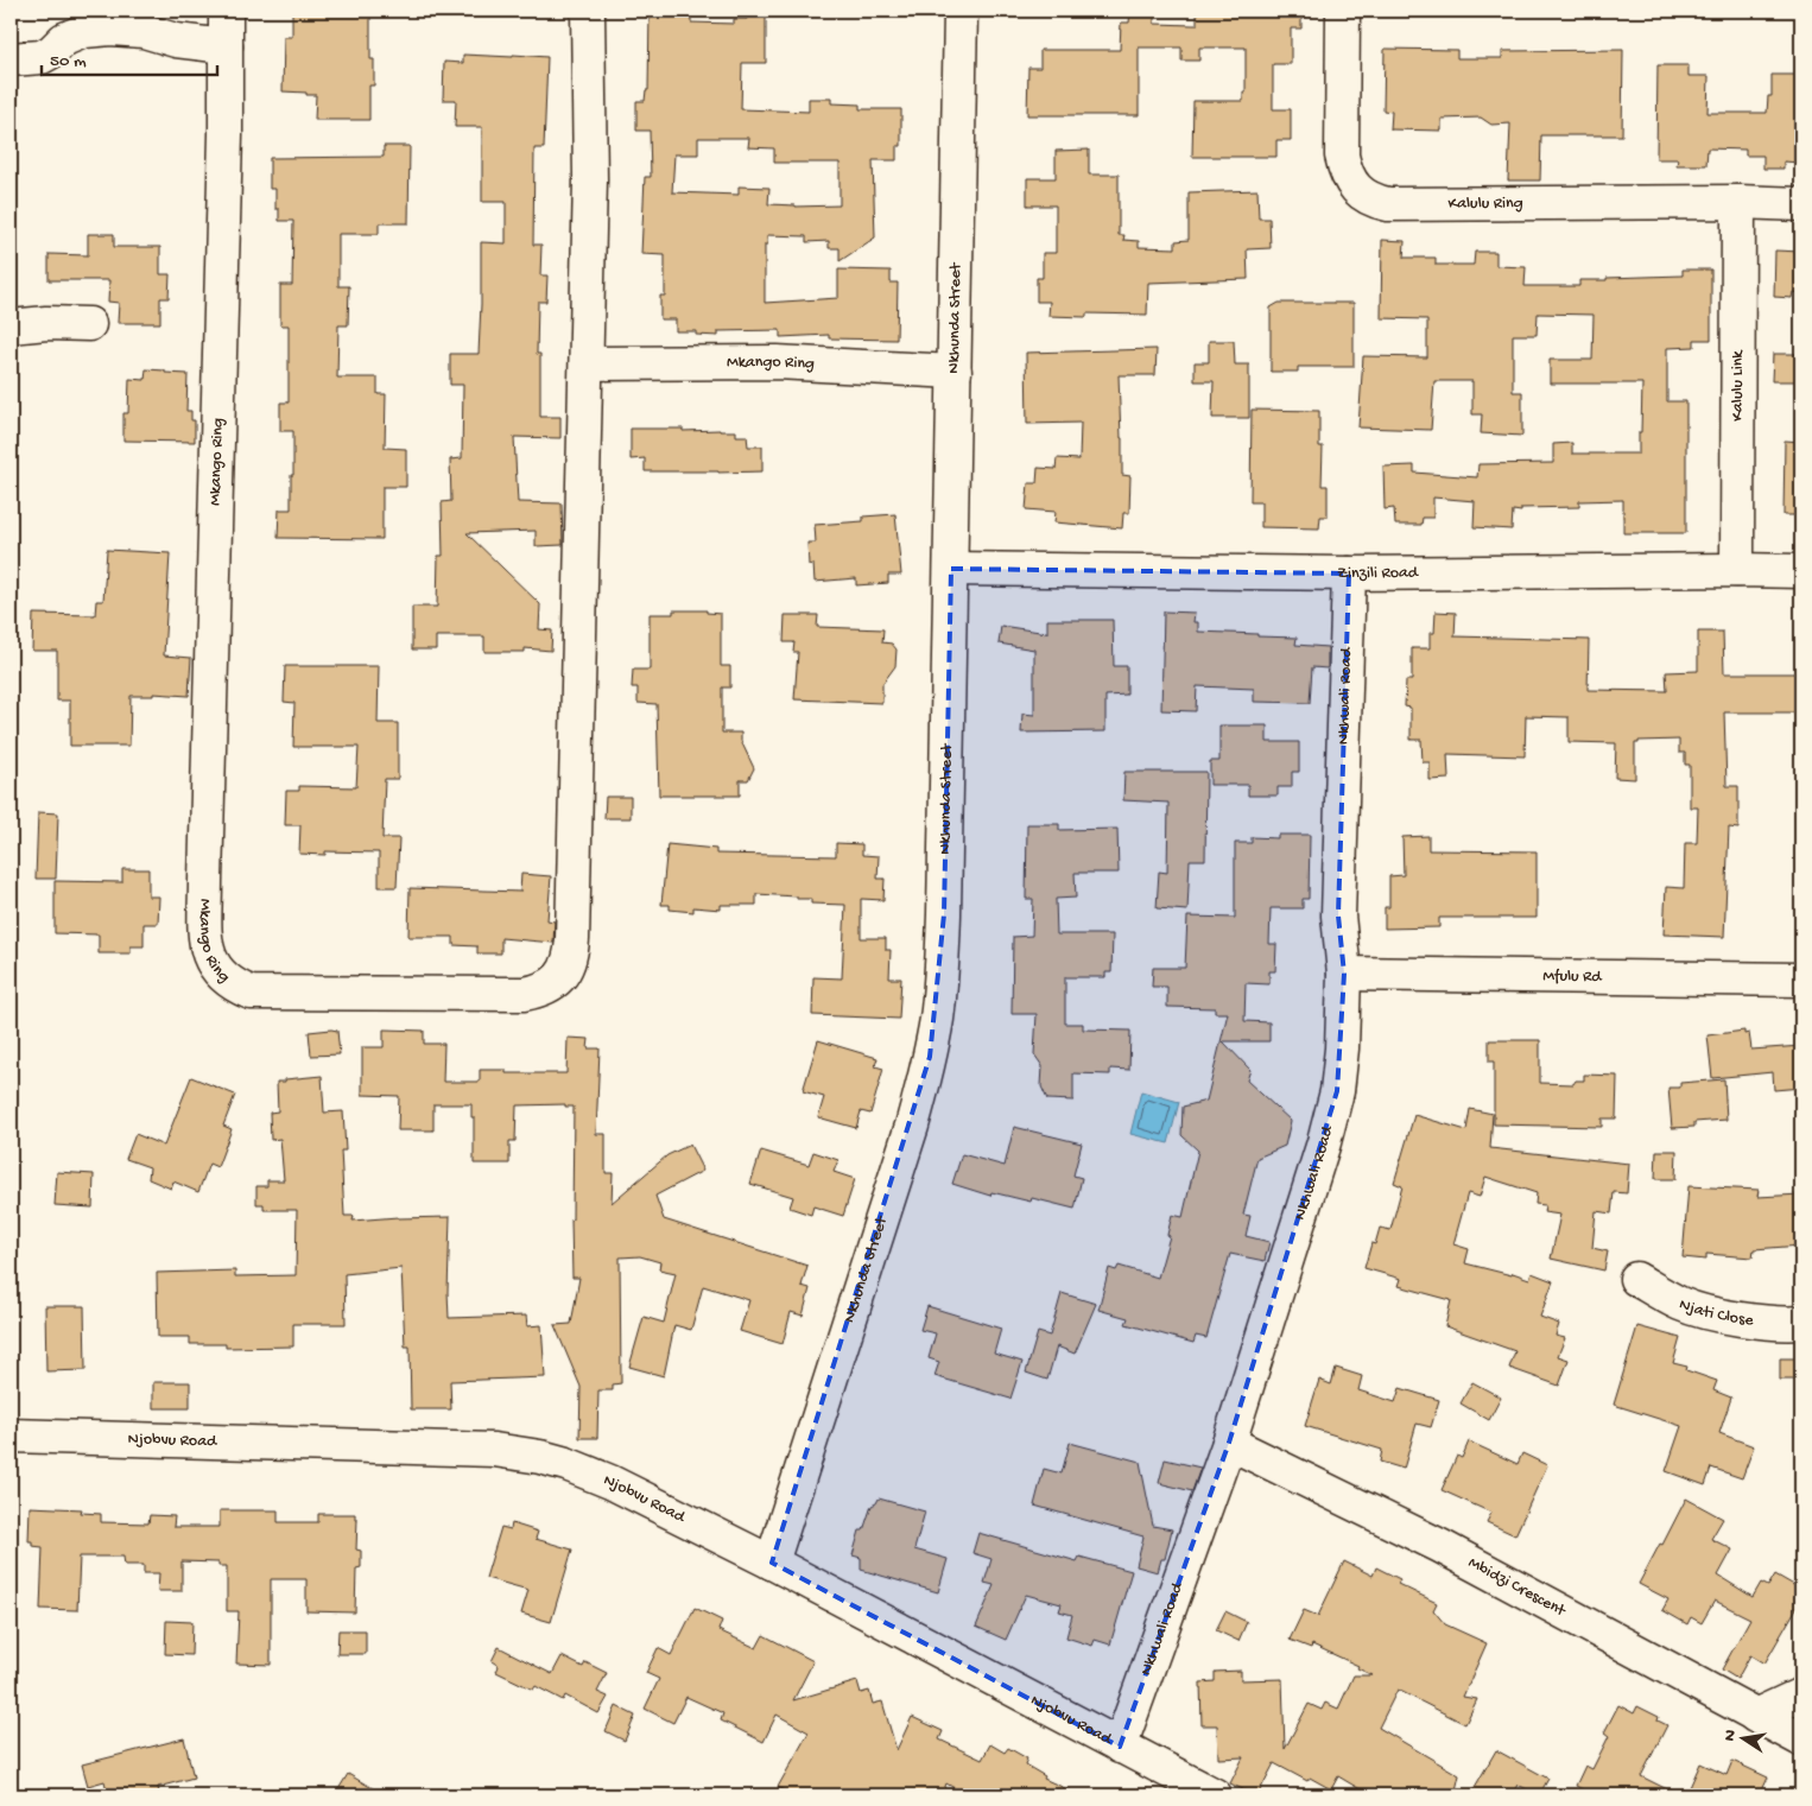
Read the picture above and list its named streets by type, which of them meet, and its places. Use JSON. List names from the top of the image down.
{
  "streets": {
    "street": [
      "Kalulu Ring",
      "Nkhunda Street",
      "Mkango Ring",
      "Kalulu Link",
      "Zinzili Road",
      "Nkhwali Road",
      "Mfulu Rd",
      "Njati Close",
      "Njobvu Road",
      "Mbidzi Crescent"
    ]
  },
  "crossings": [
    ["Kalulu Ring", "Kalulu Link"],
    ["Nkhunda Street", "Mkango Ring"],
    ["Nkhunda Street", "Zinzili Road"],
    ["Nkhunda Street", "Njobvu Road"],
    ["Kalulu Link", "Zinzili Road"],
    ["Zinzili Road", "Nkhwali Road"],
    ["Nkhwali Road", "Mfulu Rd"],
    ["Nkhwali Road", "Njobvu Road"],
    ["Nkhwali Road", "Mbidzi Crescent"]
  ],
  "scale_bar": "50 m",
  "north": "left"
}
